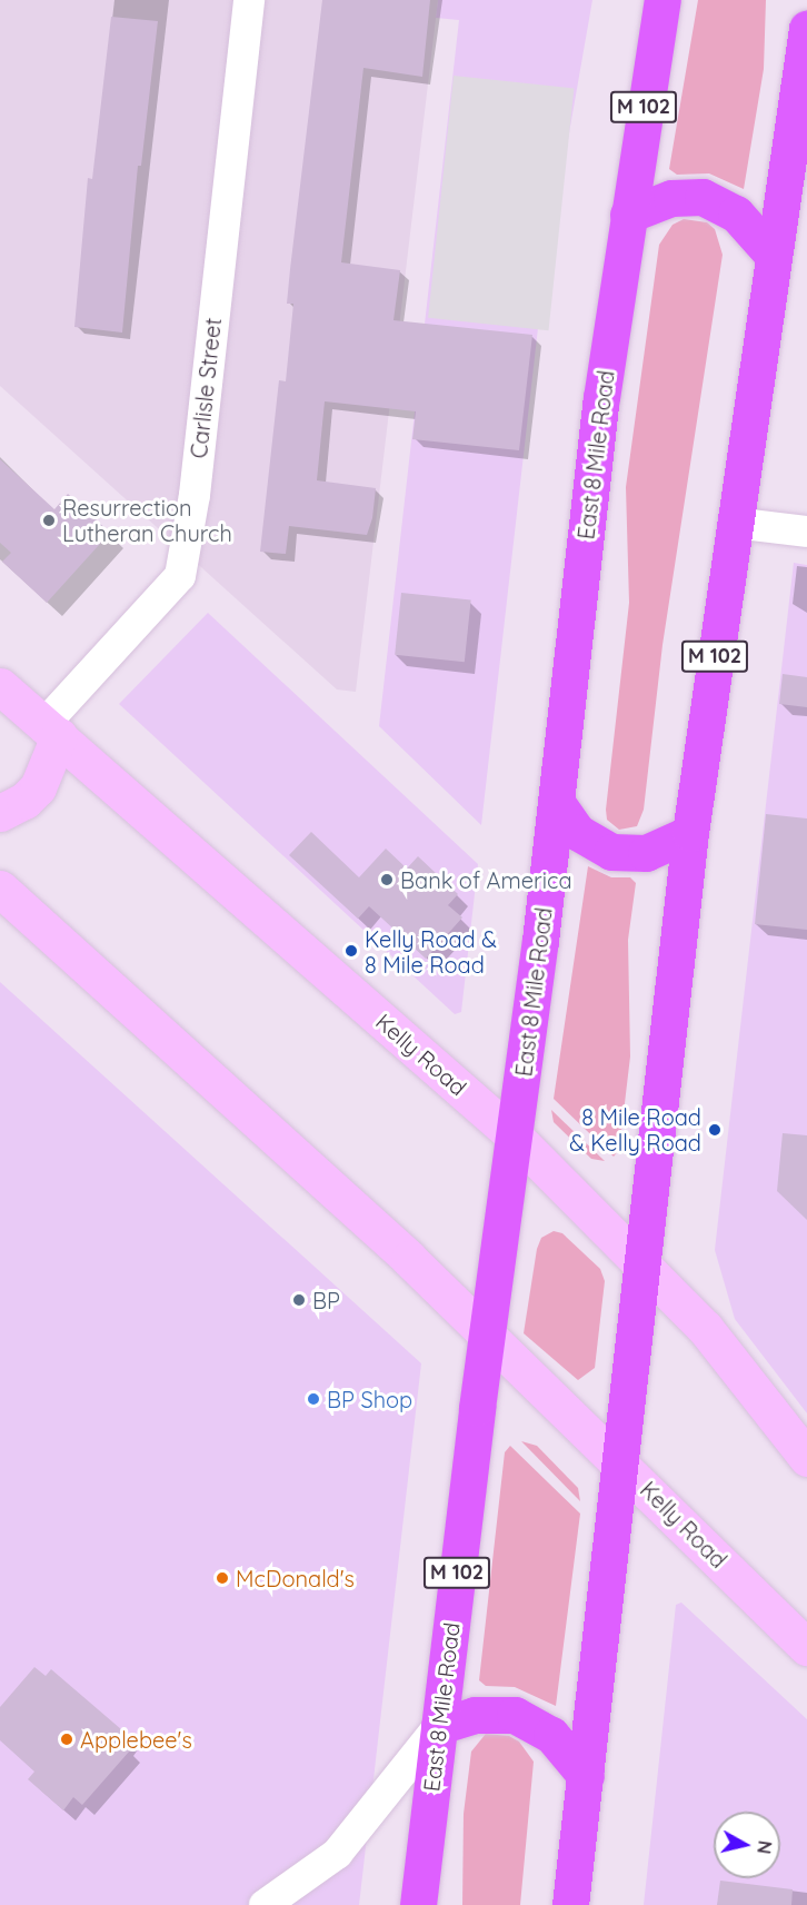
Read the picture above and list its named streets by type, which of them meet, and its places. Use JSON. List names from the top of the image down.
{
  "streets": {
    "highway": ["M 102", "East 8 Mile Road"],
    "street": ["Carlisle Street", "Kelly Road"]
  },
  "crossings": [
    ["M 102", "Kelly Road"],
    ["Carlisle Street", "Kelly Road"],
    ["East 8 Mile Road", "Kelly Road"]
  ],
  "places": [
    "Resurrection Lutheran Church",
    "Bank of America",
    "Kelly Road & 8 Mile Road",
    "8 Mile Road & Kelly Road",
    "BP",
    "BP Shop",
    "McDonald's",
    "Applebee's"
  ],
  "north": "right"
}
